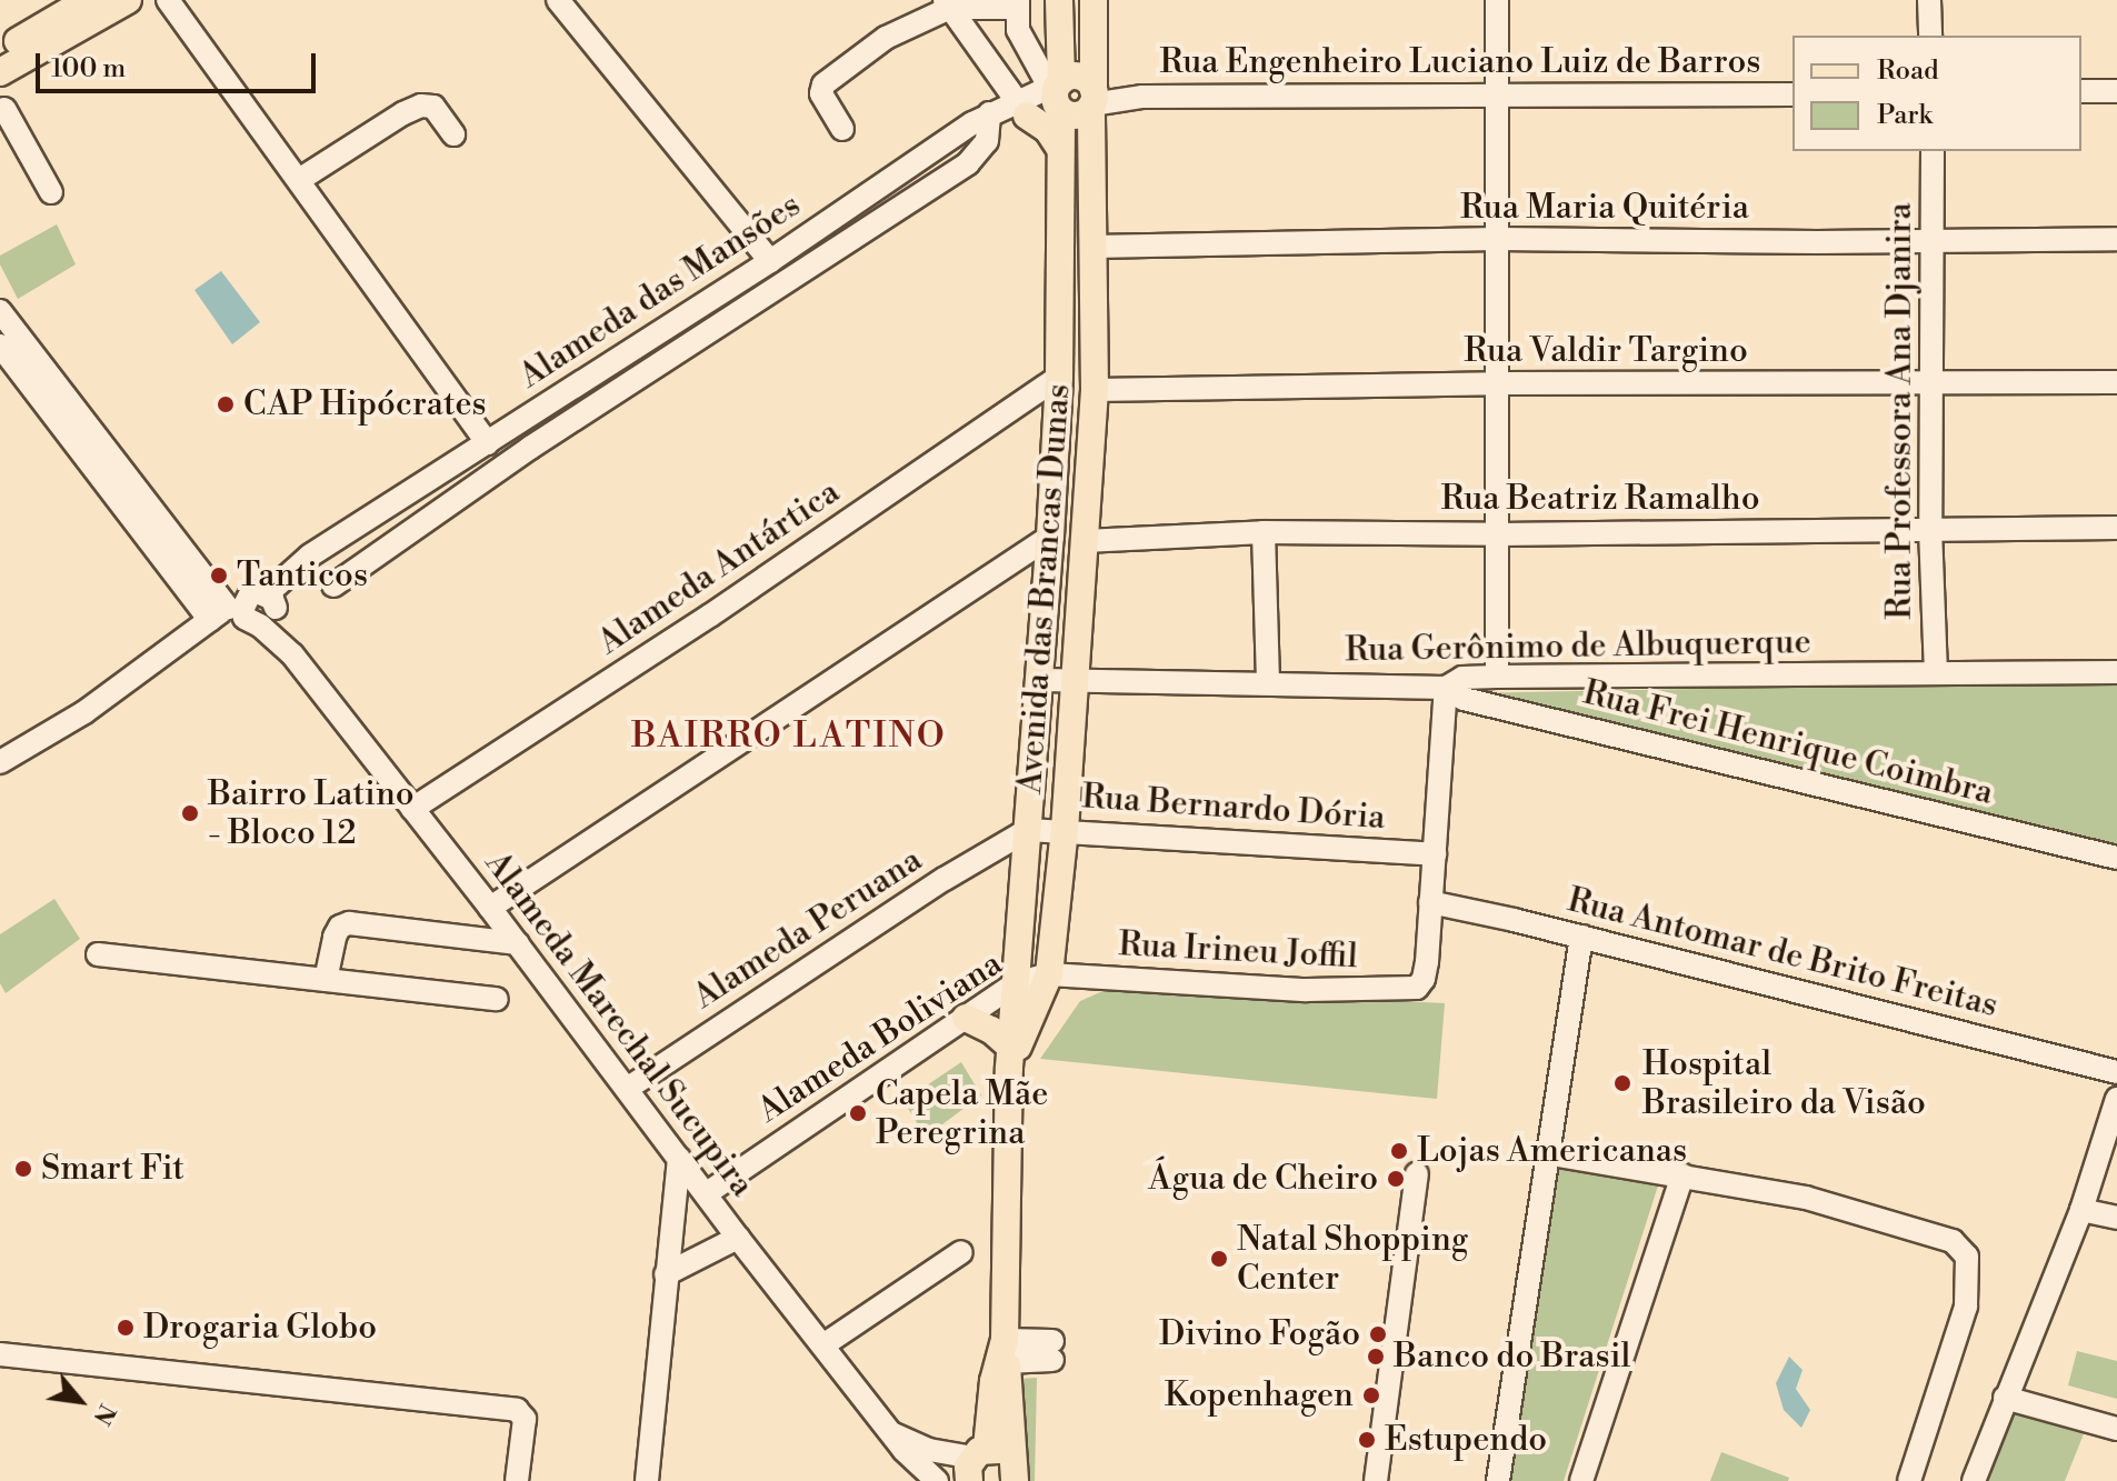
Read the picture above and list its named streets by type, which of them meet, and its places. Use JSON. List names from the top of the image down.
{
  "streets": {
    "main road": ["Avenida das Brancas Dunas"],
    "street": [
      "Rua Engenheiro Luciano Luiz de Barros",
      "Rua Maria Quitéria",
      "Alameda das Mansões",
      "Rua Valdir Targino",
      "Rua Professora Ana Djanira",
      "Rua Beatriz Ramalho",
      "Alameda Antártica",
      "Rua Gerônimo de Albuquerque",
      "Rua Frei Henrique Coimbra",
      "Rua Bernardo Dória",
      "Alameda Peruana",
      "Rua Irineu Joffil",
      "Rua Antomar de Brito Freitas",
      "Alameda Marechal Sucupira",
      "Alameda Boliviana"
    ]
  },
  "crossings": [
    ["Rua Engenheiro Luciano Luiz de Barros", "Avenida das Brancas Dunas"],
    ["Rua Maria Quitéria", "Rua Professora Ana Djanira"],
    ["Rua Maria Quitéria", "Avenida das Brancas Dunas"],
    ["Alameda das Mansões", "Avenida das Brancas Dunas"],
    ["Alameda das Mansões", "Alameda Marechal Sucupira"],
    ["Rua Valdir Targino", "Rua Professora Ana Djanira"],
    ["Rua Valdir Targino", "Avenida das Brancas Dunas"],
    ["Rua Professora Ana Djanira", "Rua Beatriz Ramalho"],
    ["Rua Professora Ana Djanira", "Rua Gerônimo de Albuquerque"],
    ["Rua Beatriz Ramalho", "Avenida das Brancas Dunas"],
    ["Alameda Antártica", "Avenida das Brancas Dunas"],
    ["Alameda Antártica", "Alameda Marechal Sucupira"],
    ["Avenida das Brancas Dunas", "Rua Gerônimo de Albuquerque"],
    ["Avenida das Brancas Dunas", "Rua Bernardo Dória"],
    ["Avenida das Brancas Dunas", "Alameda Peruana"],
    ["Avenida das Brancas Dunas", "Rua Irineu Joffil"],
    ["Avenida das Brancas Dunas", "Alameda Boliviana"],
    ["Rua Gerônimo de Albuquerque", "Rua Frei Henrique Coimbra"],
    ["Rua Bernardo Dória", "Alameda Peruana"],
    ["Alameda Peruana", "Alameda Marechal Sucupira"],
    ["Rua Irineu Joffil", "Rua Antomar de Brito Freitas"],
    ["Rua Irineu Joffil", "Alameda Boliviana"],
    ["Alameda Marechal Sucupira", "Alameda Boliviana"]
  ],
  "districts": ["BAIRRO LATINO"],
  "places": [
    "CAP Hipócrates",
    "Tanticos",
    "Bairro Latino - Bloco 12",
    "Hospital Brasileiro da Visão",
    "Capela Mãe Peregrina",
    "Lojas Americanas",
    "Smart Fit",
    "Água de Cheiro",
    "Natal Shopping Center",
    "Drogaria Globo",
    "Divino Fogão",
    "Banco do Brasil",
    "Kopenhagen",
    "Estupendo"
  ],
  "legend": ["Road", "Park"],
  "scale_bar": "100 m",
  "north": "bottom right"
}
